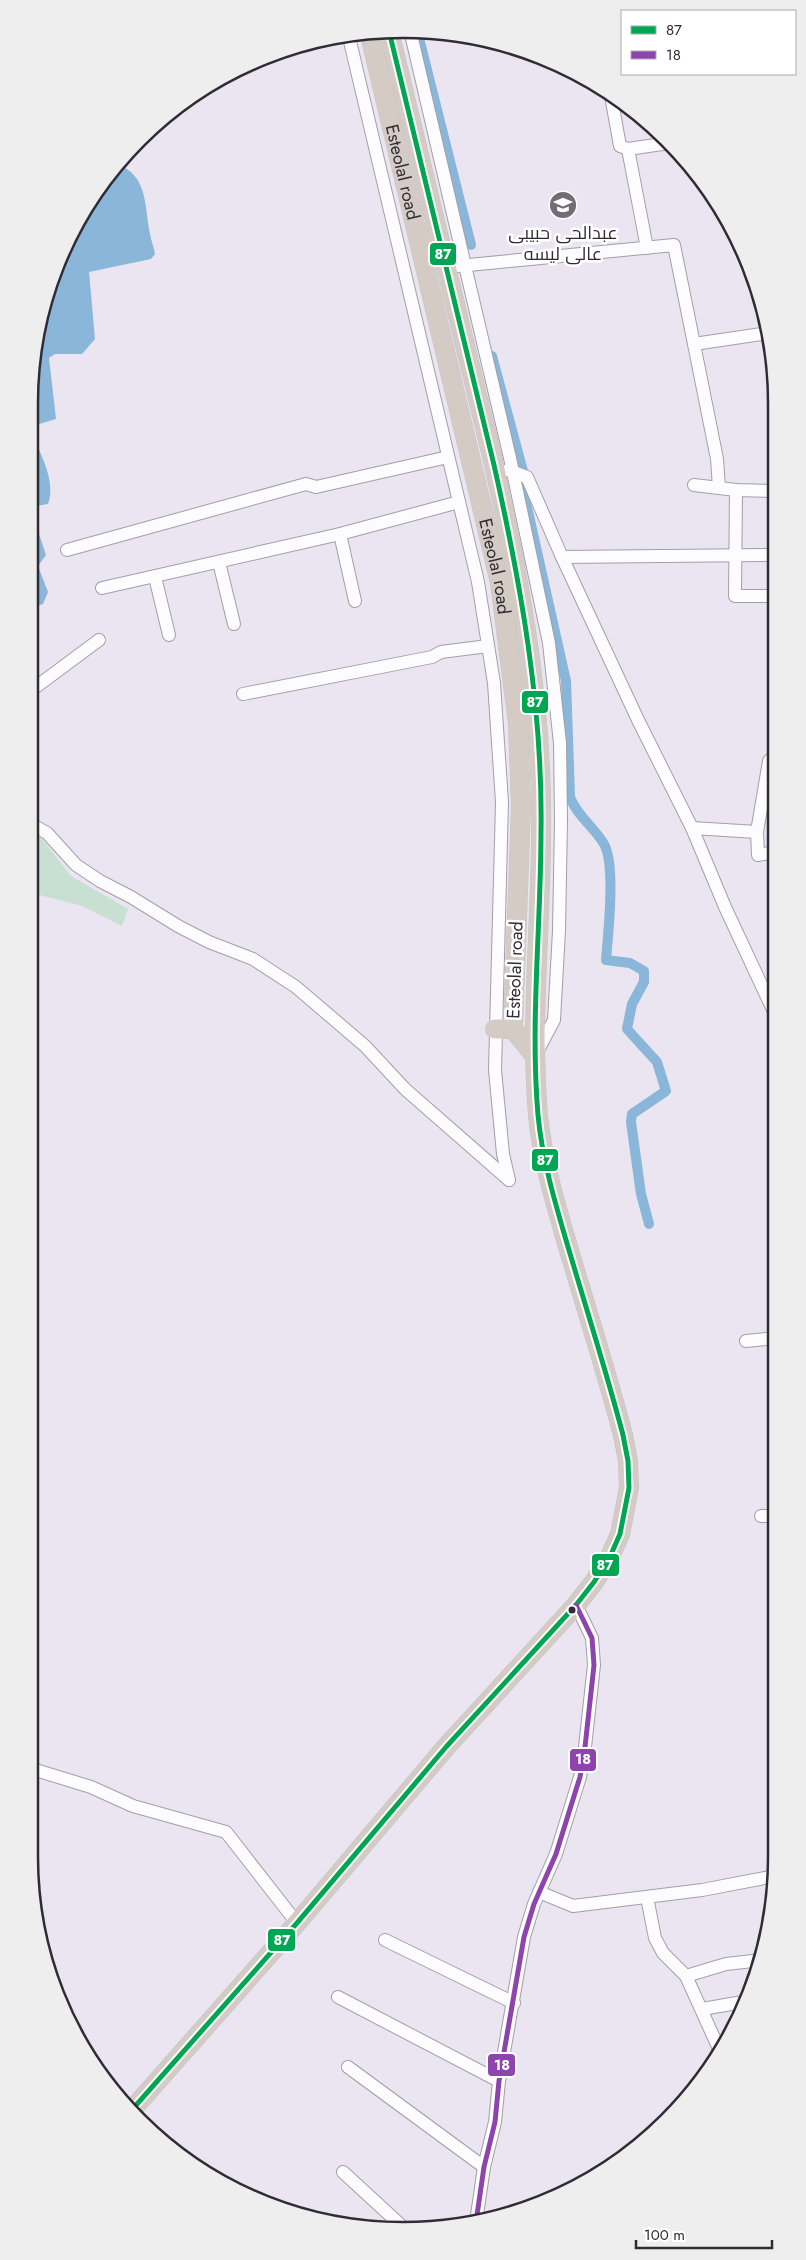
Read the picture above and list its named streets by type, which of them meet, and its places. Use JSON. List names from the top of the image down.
{
  "streets": {
    "highway": ["Esteolal road"]
  },
  "places": {
    "school or university": ["عبدالحی حبیبی عالی لیسه"]
  },
  "lines": ["transit line 87", "transit line 18"],
  "legend": ["87", "18"],
  "scale_bar": "100 m"
}
